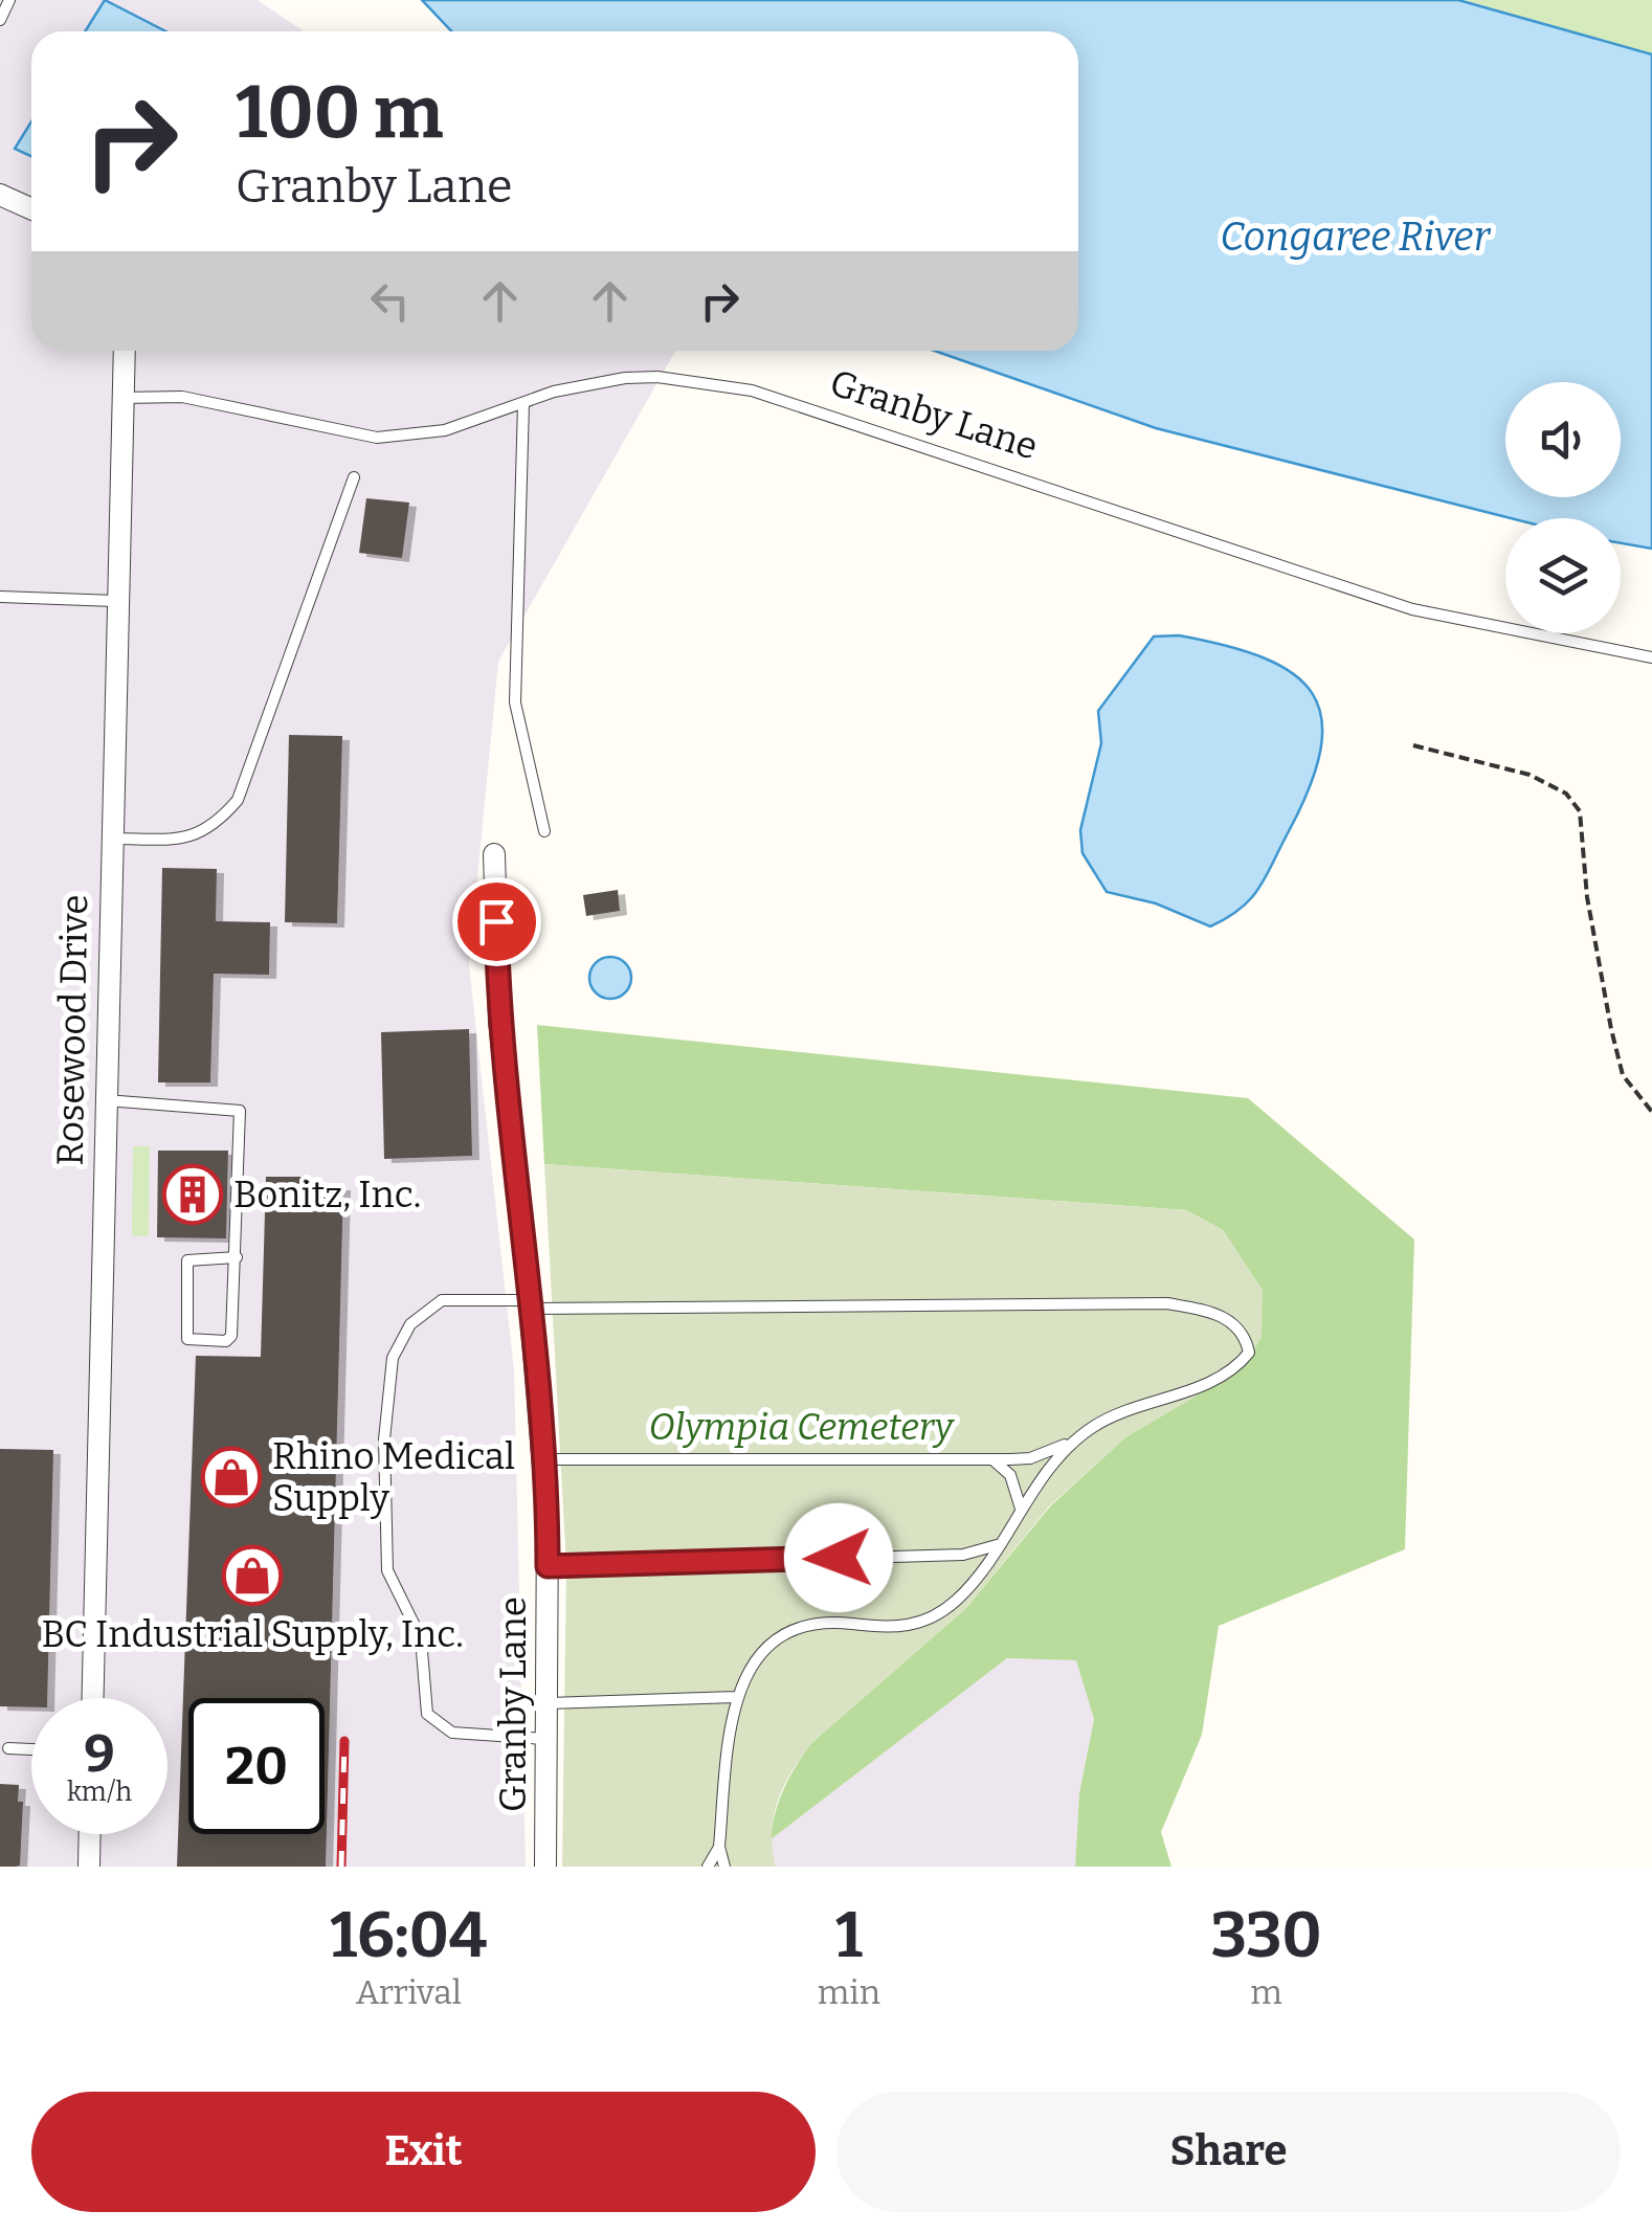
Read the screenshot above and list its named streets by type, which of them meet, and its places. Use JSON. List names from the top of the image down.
{
  "streets": {
    "street": ["Granby Lane", "Rosewood Drive"]
  },
  "crossings": [
    ["Granby Lane", "Rosewood Drive"]
  ],
  "water": ["Congaree River"],
  "parks": ["Olympia Cemetery"],
  "places": {
    "building": ["Bonitz, Inc."],
    "shop": ["Rhino Medical Supply", "BC Industrial Supply, Inc."]
  },
  "page": {
    "turn": ["100 m", "Granby Lane"],
    "speed": "9 km/h",
    "limit": "20",
    "eta": [
      "16:04",
      "Arrival",
      "1",
      "min",
      "330",
      "m"
    ],
    "buttons": ["Exit", "Share"]
  }
}
